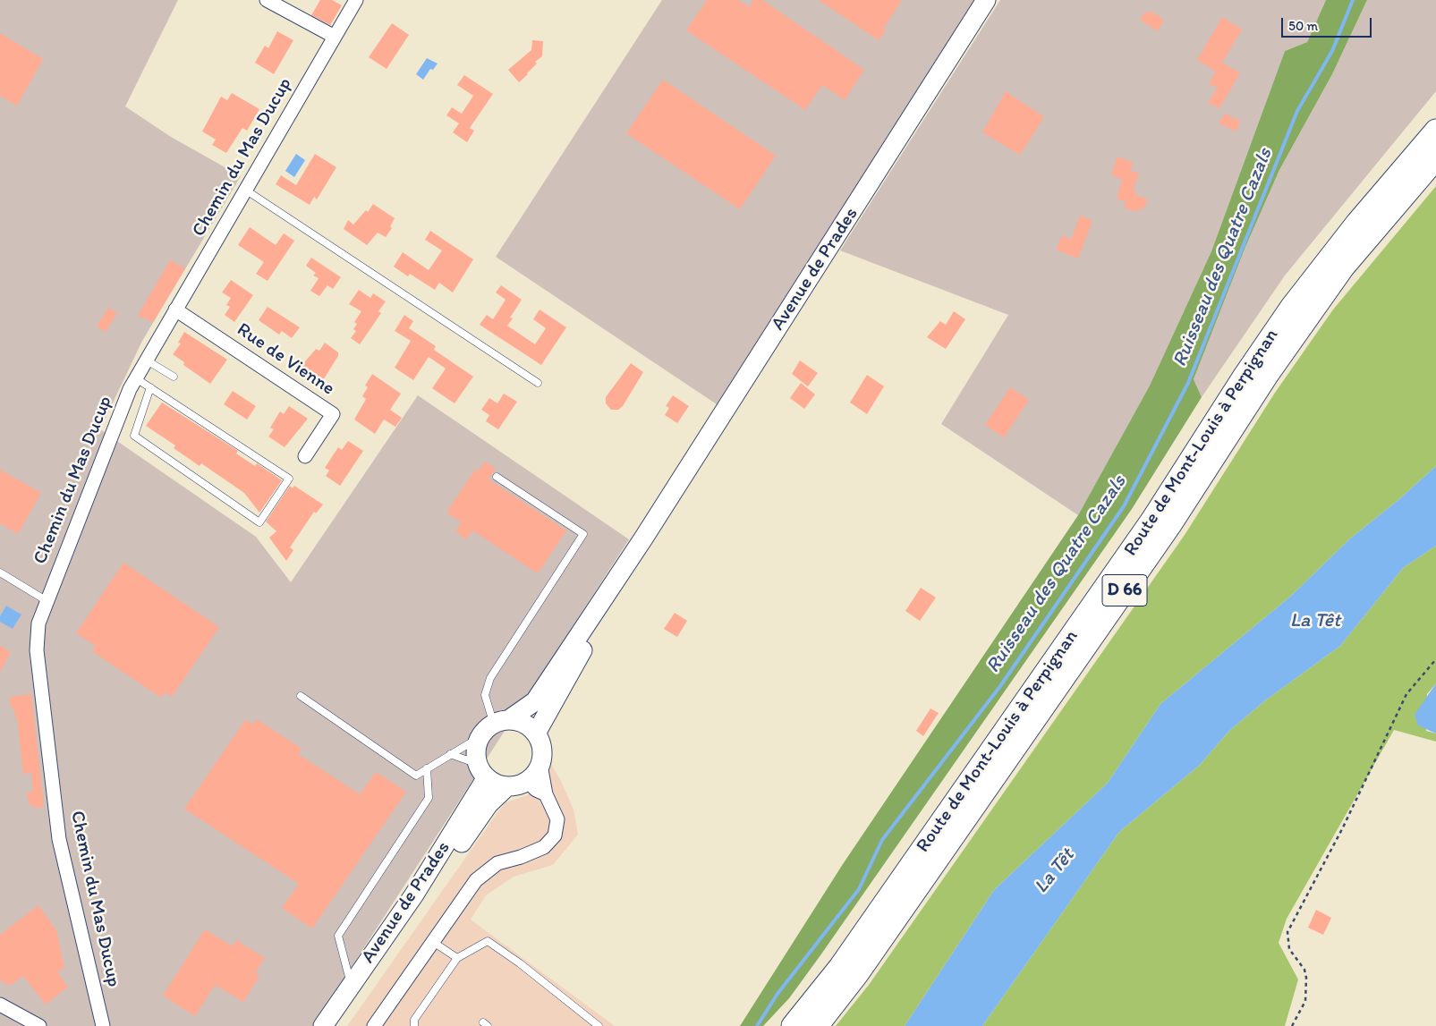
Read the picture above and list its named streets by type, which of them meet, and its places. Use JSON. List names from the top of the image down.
{
  "streets": {
    "highway": ["Route de Mont-Louis à Perpignan", "D 66"],
    "main road": ["Avenue de Prades"],
    "street": ["Chemin du Mas Ducup", "Rue de Vienne"]
  },
  "crossings": [
    ["Chemin du Mas Ducup", "Rue de Vienne"]
  ],
  "water": ["Ruisseau des Quatre Cazals", "La Têt"],
  "scale_bar": "50 m"
}
